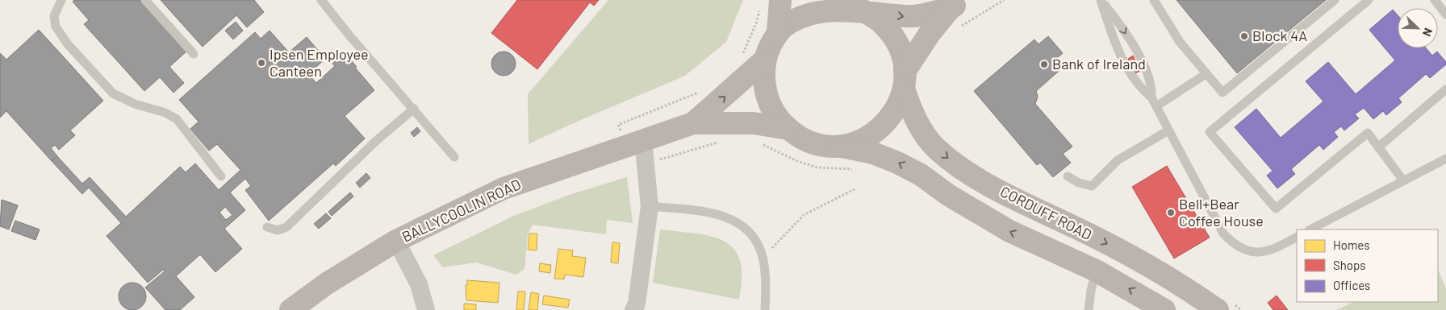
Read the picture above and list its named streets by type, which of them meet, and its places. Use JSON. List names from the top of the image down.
{
  "streets": {
    "main road": ["BALLYCOOLIN ROAD", "CORDUFF ROAD"]
  },
  "crossings": [
    ["BALLYCOOLIN ROAD", "CORDUFF ROAD"]
  ],
  "places": [
    "Block 4A",
    "Ipsen Employee Canteen",
    "Bank of Ireland",
    "Bell+Bear Coffee House"
  ],
  "legend": ["Homes", "Shops", "Offices"],
  "north": "bottom right"
}
